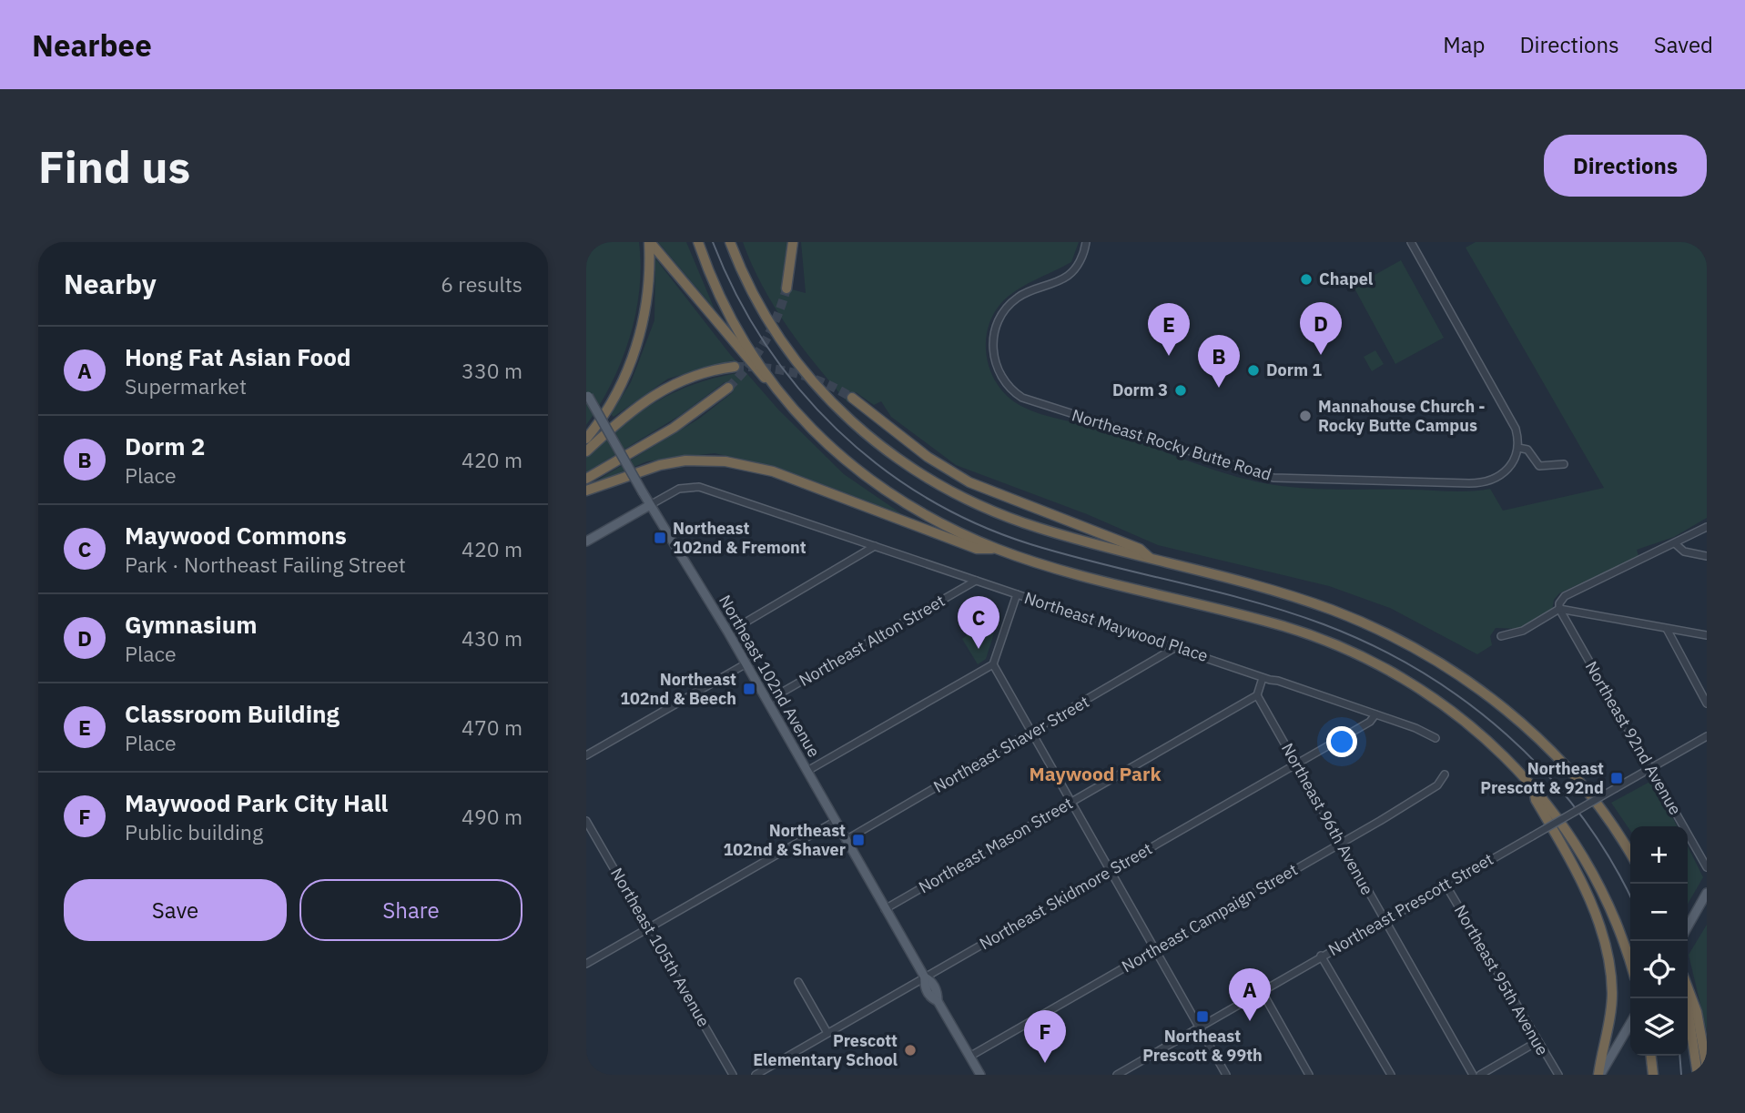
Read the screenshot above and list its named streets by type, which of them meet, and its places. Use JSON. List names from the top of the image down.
{
  "streets": {
    "main road": ["Northeast 102nd Avenue"],
    "street": [
      "Northeast Rocky Butte Road",
      "Northeast Maywood Place",
      "Northeast Alton Street",
      "Northeast 92nd Avenue",
      "Northeast Shaver Street",
      "Northeast 96th Avenue",
      "Northeast Mason Street",
      "Northeast Skidmore Street",
      "Northeast Prescott Street",
      "Northeast Campaign Street",
      "Northeast 105th Avenue",
      "Northeast 95th Avenue"
    ]
  },
  "crossings": [
    ["Northeast Maywood Place", "Northeast Alton Street"],
    ["Northeast Maywood Place", "Northeast 102nd Avenue"],
    ["Northeast Maywood Place", "Northeast Shaver Street"],
    ["Northeast Maywood Place", "Northeast Skidmore Street"],
    ["Northeast Alton Street", "Northeast 102nd Avenue"],
    ["Northeast 102nd Avenue", "Northeast Shaver Street"],
    ["Northeast 102nd Avenue", "Northeast Mason Street"],
    ["Northeast 102nd Avenue", "Northeast Skidmore Street"],
    ["Northeast 102nd Avenue", "Northeast Campaign Street"],
    ["Northeast 92nd Avenue", "Northeast Prescott Street"],
    ["Northeast 96th Avenue", "Northeast Mason Street"],
    ["Northeast 96th Avenue", "Northeast Skidmore Street"],
    ["Northeast 96th Avenue", "Northeast Prescott Street"],
    ["Northeast 96th Avenue", "Northeast Campaign Street"],
    ["Northeast Prescott Street", "Northeast 95th Avenue"]
  ],
  "districts": ["Maywood Park"],
  "places": {
    "other": [
      "Chapel",
      "Dorm 1",
      "Dorm 3",
      "Mannahouse Church - Rocky Butte Campus",
      "Prescott Elementary School"
    ],
    "transit": [
      "Northeast 102nd & Fremont",
      "Northeast 102nd & Beech",
      "Northeast Prescott & 92nd",
      "Northeast 102nd & Shaver",
      "Northeast Prescott & 99th"
    ]
  },
  "page": {
    "header": "Nearbee",
    "nav": ["Map", "Directions", "Saved"],
    "buttons": [
      "Directions",
      ["Save", "Share"]
    ],
    "title": "Find us",
    "heading": ["Nearby", "6 results"],
    "pins": [
      "D",
      "E",
      "B",
      "C",
      "A",
      "F"
    ],
    "list": [
      {
        "mark": "A",
        "name": "Hong Fat Asian Food",
        "note": "Supermarket",
        "value": "330 m"
      },
      {
        "mark": "B",
        "name": "Dorm 2",
        "note": "Place",
        "value": "420 m"
      },
      {
        "mark": "C",
        "name": "Maywood Commons",
        "note": "Park · Northeast Failing Street",
        "value": "420 m"
      },
      {
        "mark": "D",
        "name": "Gymnasium",
        "note": "Place",
        "value": "430 m"
      },
      {
        "mark": "E",
        "name": "Classroom Building",
        "note": "Place",
        "value": "470 m"
      },
      {
        "mark": "F",
        "name": "Maywood Park City Hall",
        "note": "Public building",
        "value": "490 m"
      }
    ],
    "map_buttons": ["+", "−"]
  }
}
